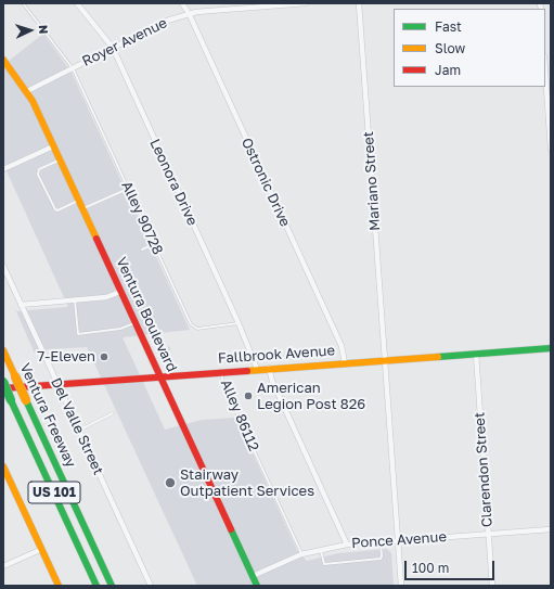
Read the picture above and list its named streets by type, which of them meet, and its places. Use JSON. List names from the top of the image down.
{
  "streets": {
    "main road": [
      "Ventura Boulevard",
      "Fallbrook Avenue",
      "Ventura Freeway",
      "US 101"
    ],
    "street": [
      "Royer Avenue",
      "Mariano Street",
      "Leonora Drive",
      "Ostronic Drive",
      "Del Valle Street",
      "Clarendon Street",
      "Ponce Avenue"
    ],
    "lane": ["Alley 90728", "Alley 86112"]
  },
  "crossings": [
    ["Royer Avenue", "Leonora Drive"],
    ["Royer Avenue", "Ostronic Drive"],
    ["Royer Avenue", "Alley 90728"],
    ["Royer Avenue", "Ventura Boulevard"],
    ["Mariano Street", "Fallbrook Avenue"],
    ["Mariano Street", "Ponce Avenue"],
    ["Leonora Drive", "Alley 90728"],
    ["Leonora Drive", "Fallbrook Avenue"],
    ["Ostronic Drive", "Fallbrook Avenue"],
    ["Ventura Boulevard", "Fallbrook Avenue"],
    ["Ventura Boulevard", "Ponce Avenue"],
    ["Fallbrook Avenue", "Alley 86112"],
    ["Fallbrook Avenue", "Del Valle Street"],
    ["Fallbrook Avenue", "Clarendon Street"],
    ["Alley 86112", "Ponce Avenue"],
    ["Clarendon Street", "Ponce Avenue"]
  ],
  "places": ["7-Eleven", "American Legion Post 826", "Stairway Outpatient Services"],
  "legend": ["Fast", "Slow", "Jam"],
  "scale_bar": "100 m",
  "north": "right"
}
